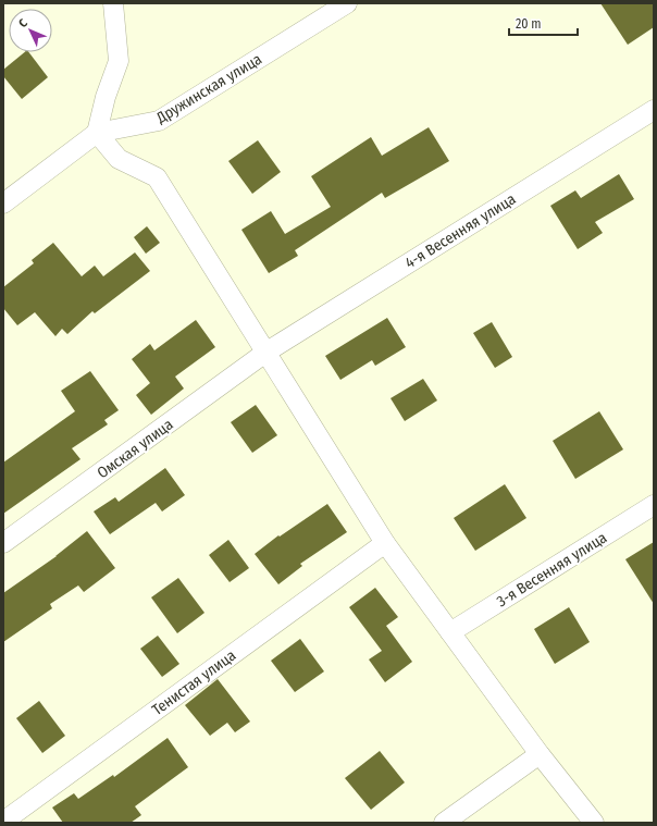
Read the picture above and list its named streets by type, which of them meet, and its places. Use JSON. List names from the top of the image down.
{
  "streets": {
    "street": [
      "Дружинская улица",
      "4-я Весенняя улица",
      "Омская улица",
      "3-я Весенняя улица",
      "Тенистая улица"
    ]
  },
  "crossings": [
    ["4-я Весенняя улица", "Омская улица"]
  ],
  "scale_bar": "20 m",
  "north": "top left"
}
